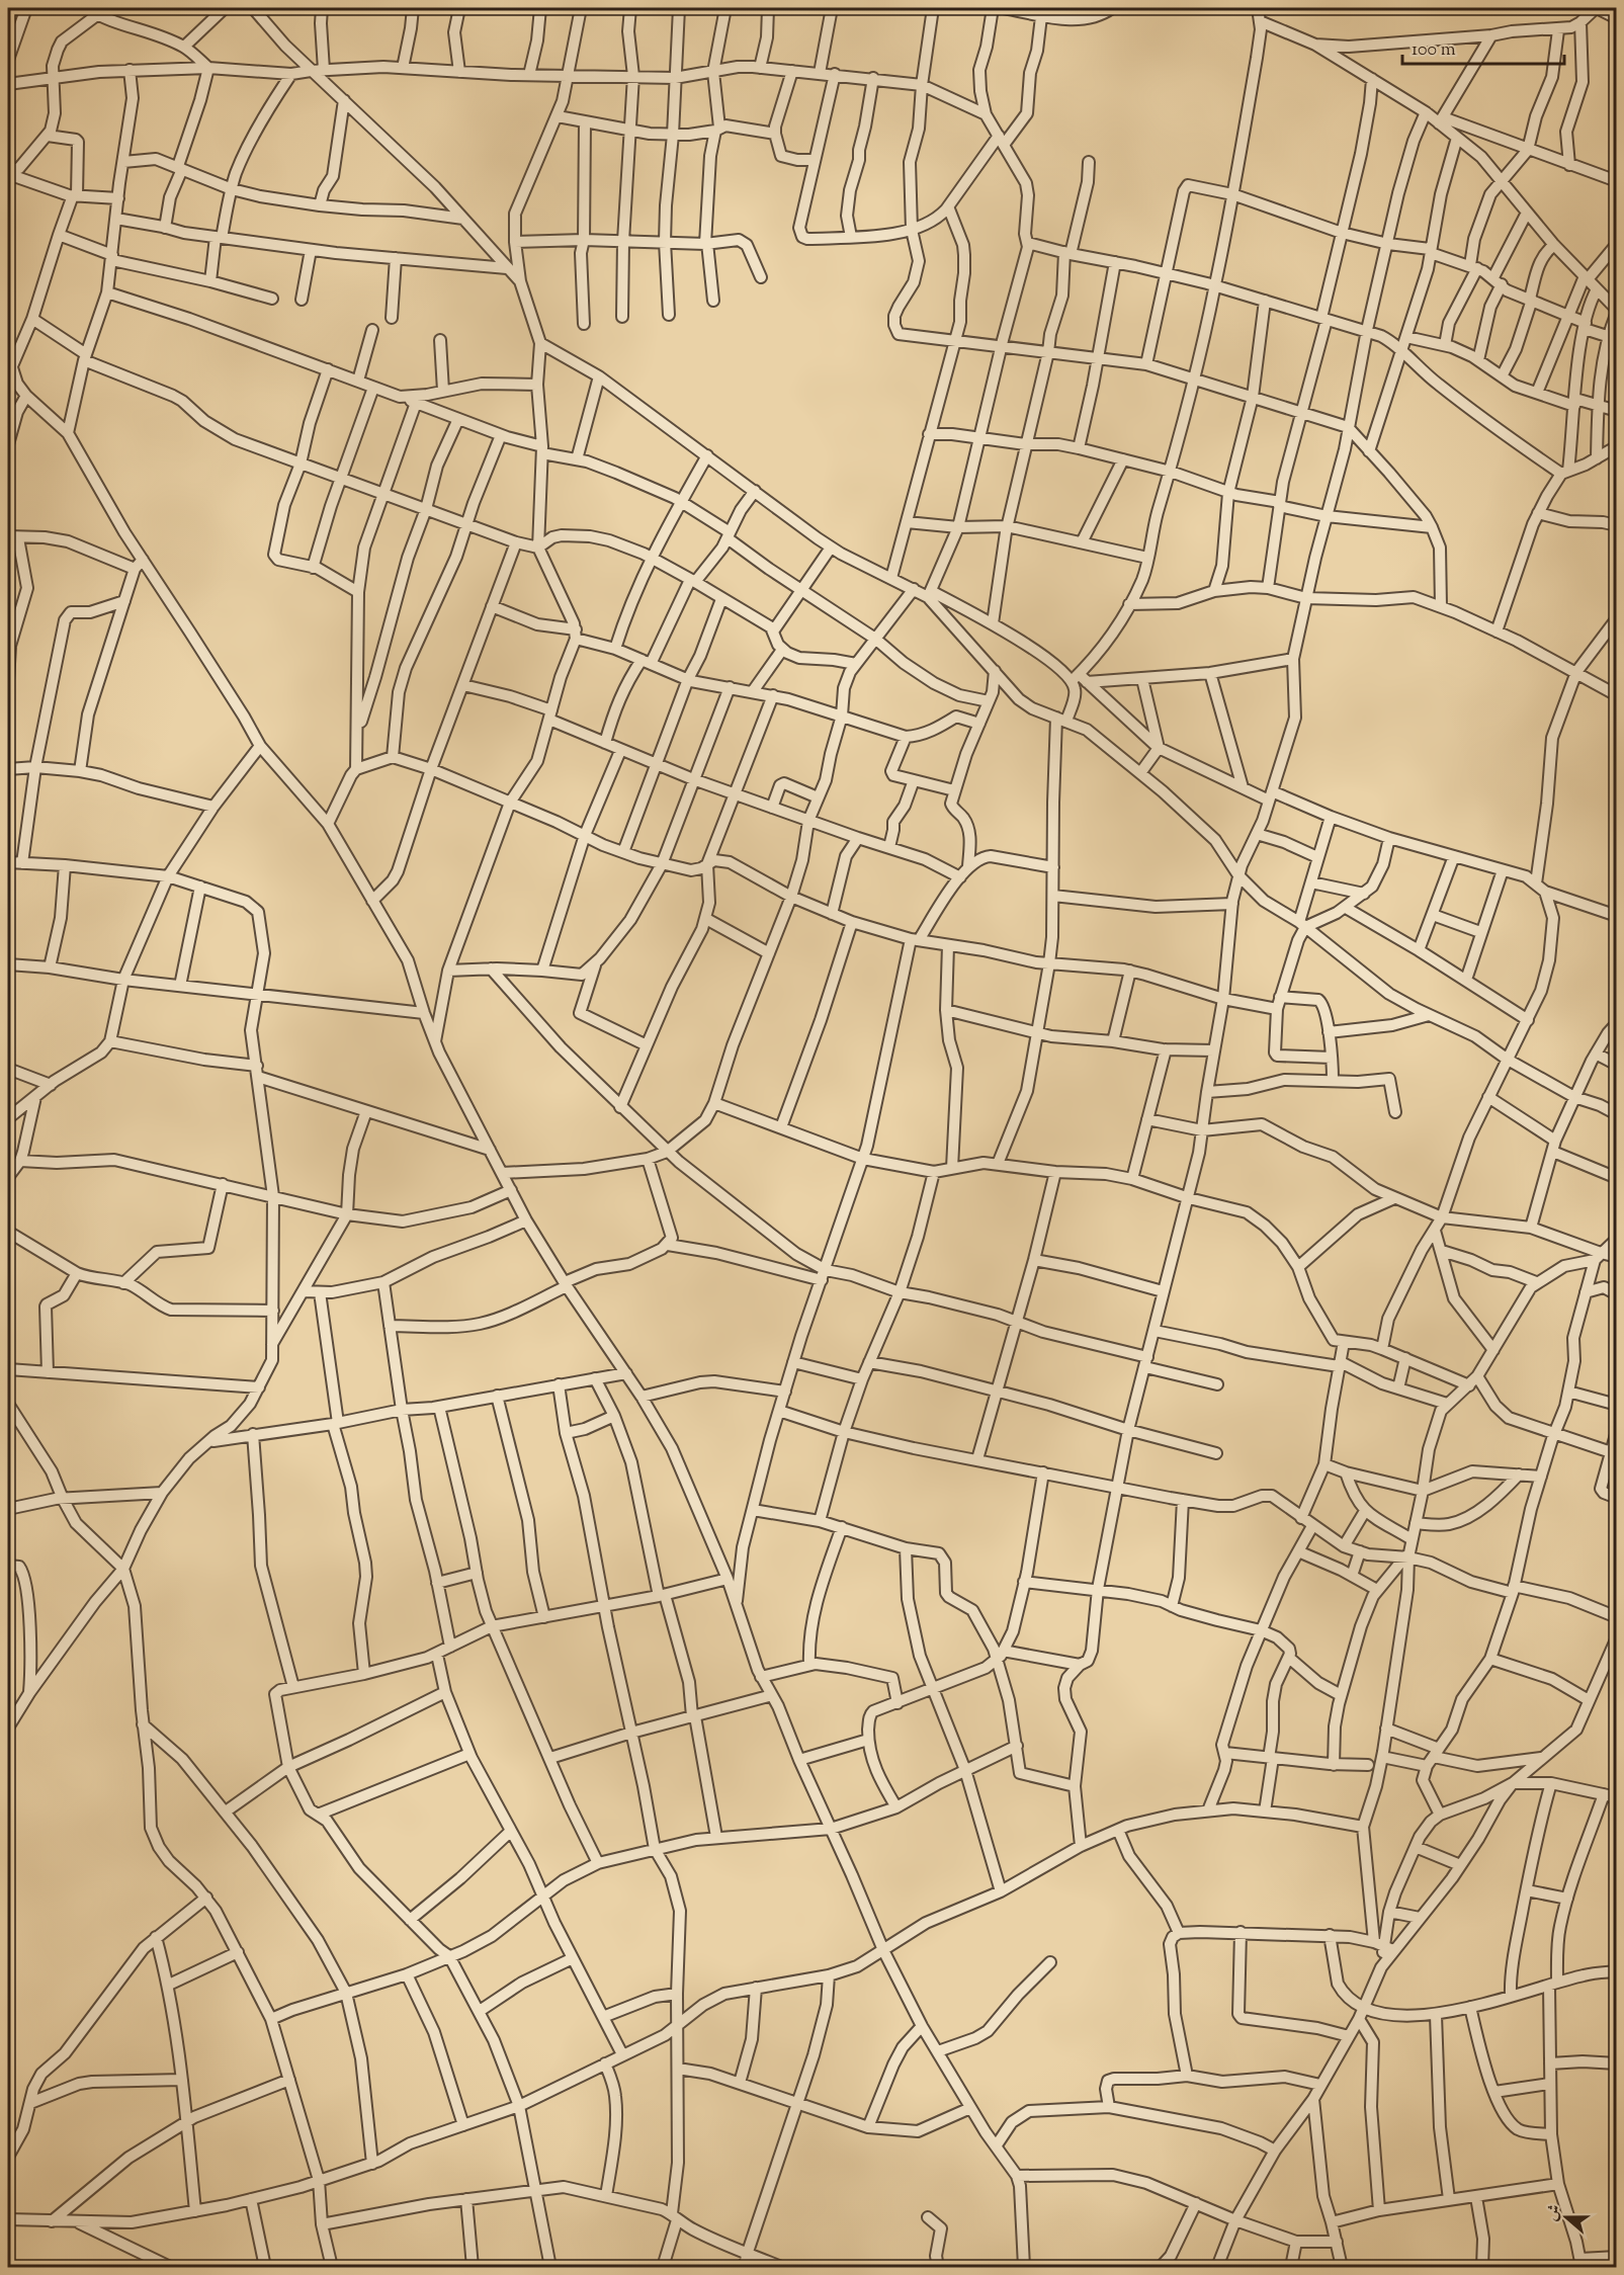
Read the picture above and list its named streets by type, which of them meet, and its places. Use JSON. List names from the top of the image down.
{
  "scale_bar": "100 m",
  "north": "left"
}
